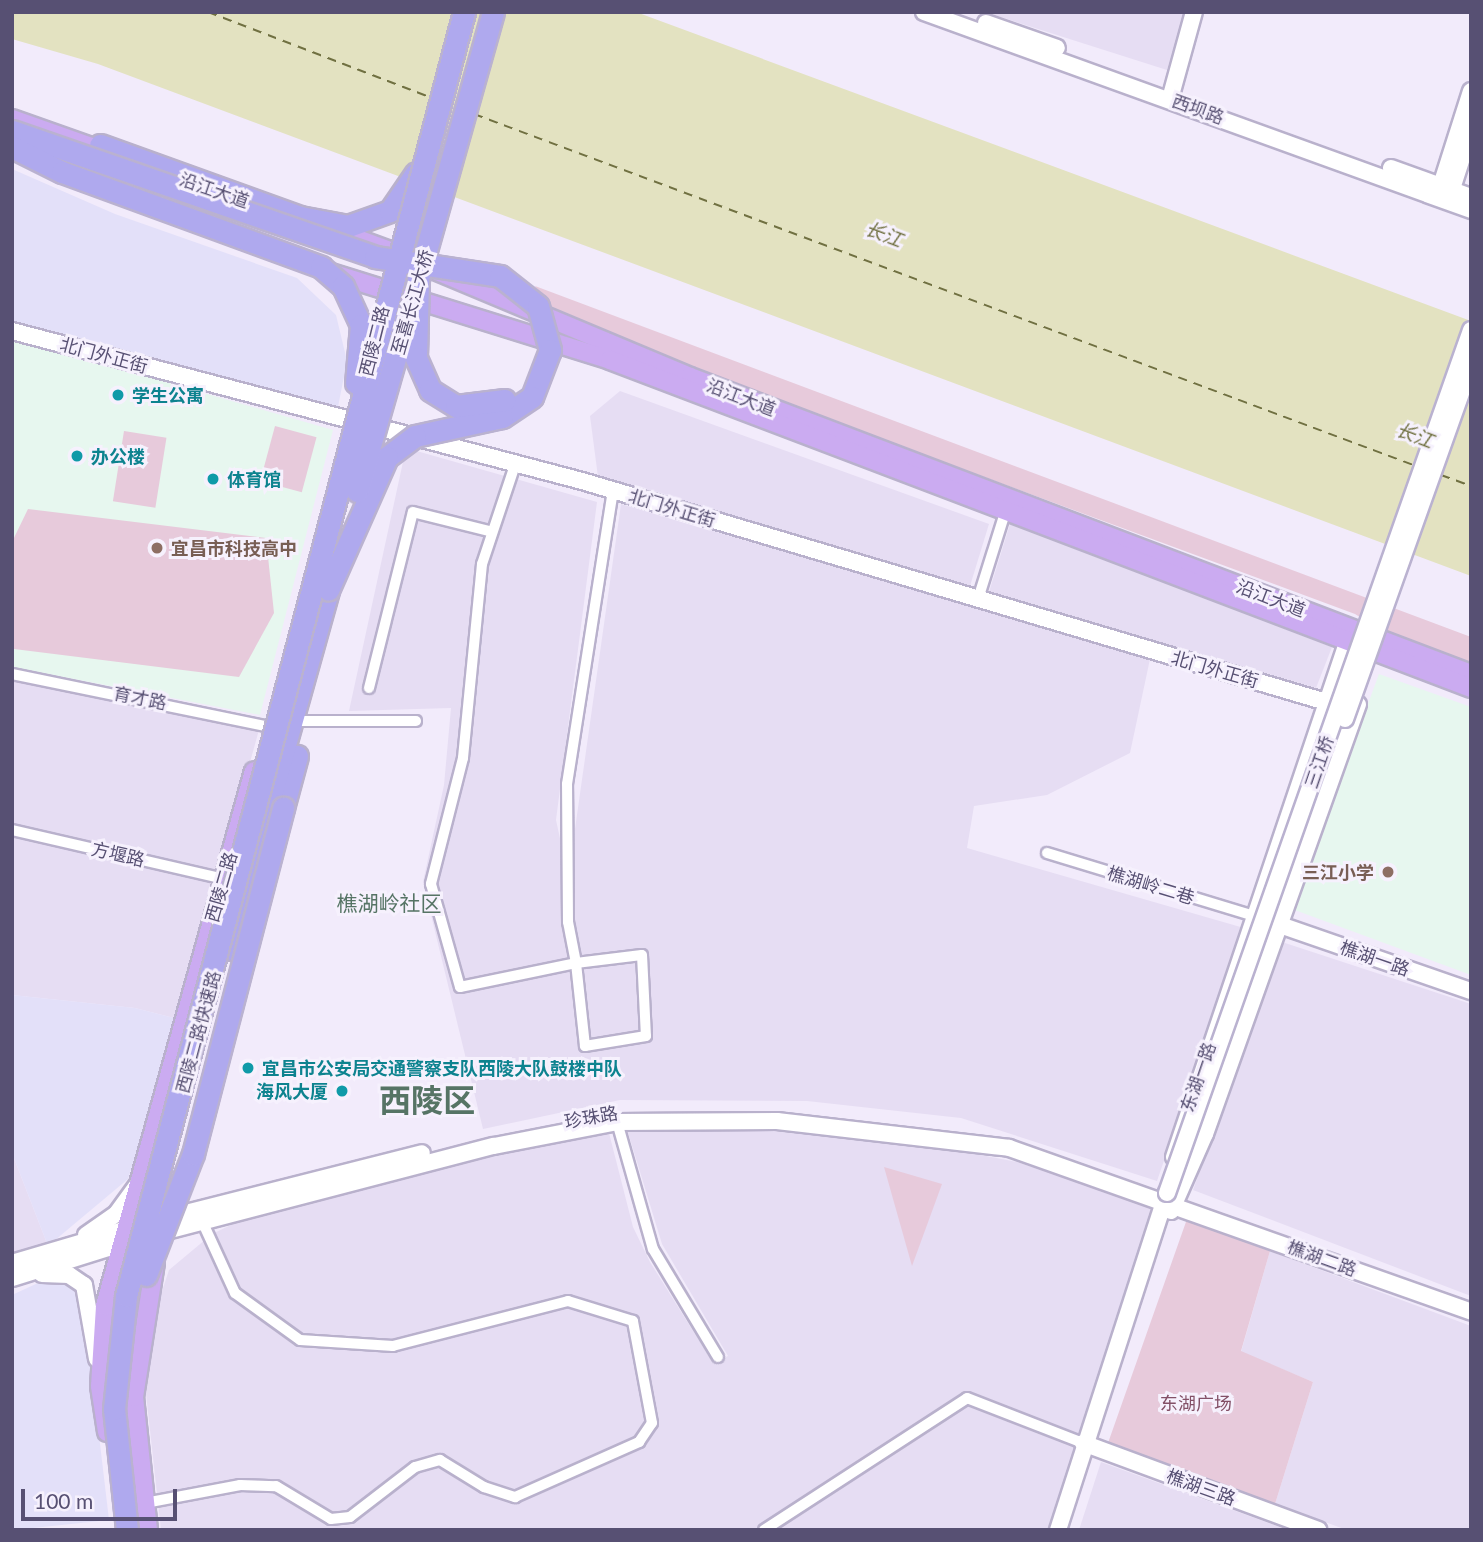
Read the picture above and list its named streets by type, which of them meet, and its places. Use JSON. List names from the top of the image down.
{
  "streets": {
    "highway": ["至喜长江大桥", "西陵二路快速路"],
    "main road": [
      "西坝路",
      "沿江大道",
      "西陵二路",
      "北门外正街",
      "三江桥",
      "樵湖一路",
      "东湖一路",
      "珍珠路",
      "樵湖二路",
      "樵湖三路"
    ],
    "street": ["育才路", "方堰路", "樵湖岭二巷"]
  },
  "crossings": [
    ["沿江大道", "至喜长江大桥"],
    ["沿江大道", "西陵二路"],
    ["沿江大道", "东湖一路"],
    ["至喜长江大桥", "西陵二路"],
    ["至喜长江大桥", "西陵二路快速路"],
    ["西陵二路", "北门外正街"],
    ["西陵二路", "育才路"],
    ["西陵二路", "方堰路"],
    ["西陵二路", "珍珠路"],
    ["北门外正街", "东湖一路"],
    ["三江桥", "东湖一路"],
    ["三江桥", "珍珠路"],
    ["三江桥", "樵湖二路"],
    ["樵湖岭二巷", "东湖一路"],
    ["东湖一路", "珍珠路"],
    ["东湖一路", "樵湖二路"],
    ["珍珠路", "樵湖二路"]
  ],
  "districts": ["樵湖岭社区", "西陵区"],
  "water": ["长江"],
  "parks": ["东湖广场"],
  "places": [
    "学生公寓",
    "办公楼",
    "体育馆",
    "宜昌市科技高中",
    "三江小学",
    "宜昌市公安局交通警察支队西陵大队鼓楼中队",
    "海风大厦"
  ],
  "scale_bar": "100 m"
}
